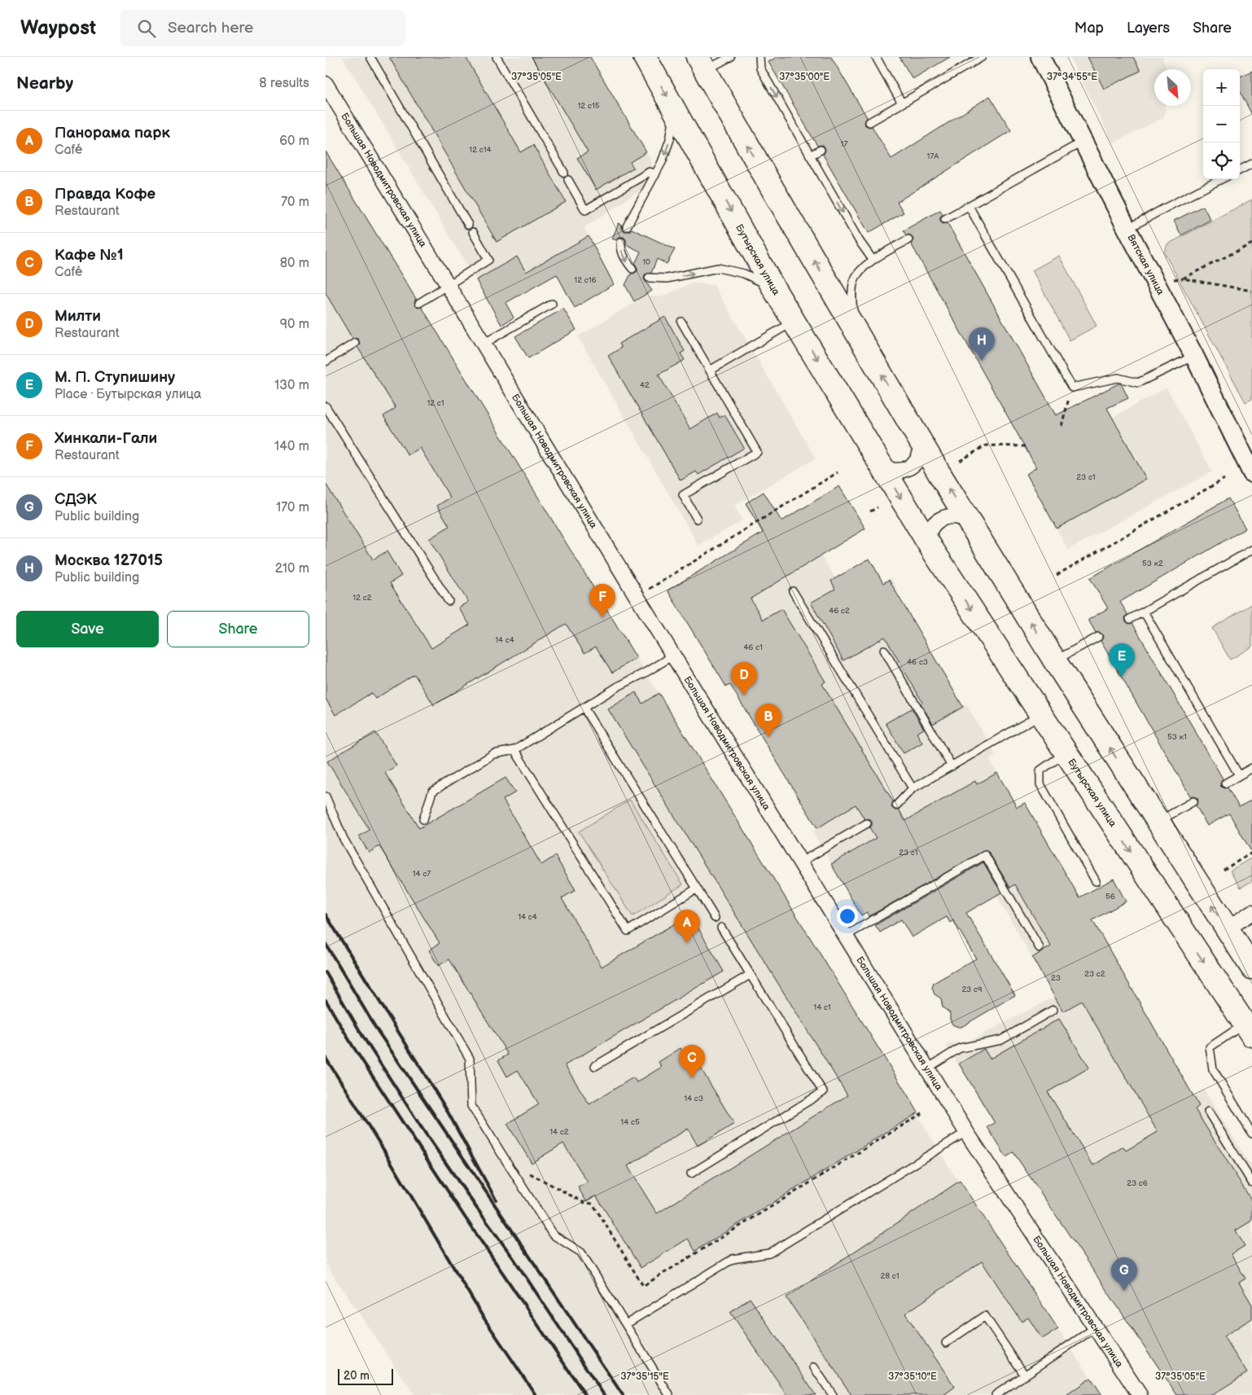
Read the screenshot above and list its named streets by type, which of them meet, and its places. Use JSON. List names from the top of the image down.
{
  "streets": {
    "main road": ["Бутырская улица"],
    "street": ["Большая Новодмитровская улица", "Вятская улица"]
  },
  "house_numbers": [
    "12 с15",
    "17",
    "12 с14",
    "17А",
    "10",
    "12 с16",
    "42",
    "12 с1",
    "23 с1",
    "53 к2",
    "12 с2",
    "46 с2",
    "14 с4",
    "46 с1",
    "46 с3",
    "53 к1",
    "23 с1",
    "14 с7",
    "56",
    "14 с4",
    "23 с2",
    "23",
    "23 с9",
    "14 с1",
    "14 с3",
    "14 с5",
    "14 с2",
    "23 с6",
    "28 с1"
  ],
  "scale_bar": "20 m",
  "north": "bottom right",
  "page": {
    "header": "Waypost",
    "search": "Search here",
    "nav": ["Map", "Layers", "Share"],
    "heading": ["Nearby", "8 results"],
    "map_buttons": ["+", "−"],
    "list": [
      {
        "mark": "A",
        "name": "Панорама парк",
        "note": "Café",
        "value": "60 m"
      },
      {
        "mark": "B",
        "name": "Правда Кофе",
        "note": "Restaurant",
        "value": "70 m"
      },
      {
        "mark": "C",
        "name": "Кафе №1",
        "note": "Café",
        "value": "80 m"
      },
      {
        "mark": "D",
        "name": "Милти",
        "note": "Restaurant",
        "value": "90 m"
      },
      {
        "mark": "E",
        "name": "М. П. Ступишину",
        "note": "Place · Бутырская улица",
        "value": "130 m"
      },
      {
        "mark": "F",
        "name": "Хинкали-Гали",
        "note": "Restaurant",
        "value": "140 m"
      },
      {
        "mark": "G",
        "name": "СДЭК",
        "note": "Public building",
        "value": "170 m"
      },
      {
        "mark": "H",
        "name": "Москва 127015",
        "note": "Public building",
        "value": "210 m"
      }
    ],
    "pins": [
      "H",
      "F",
      "E",
      "D",
      "B",
      "A",
      "C",
      "G"
    ],
    "buttons": ["Save", "Share"],
    "scale": "20 m"
  },
  "coordinates": [
    "37°35'00\"E",
    "37°34'55\"E",
    "37°35'05\"E",
    "37°35'15\"E",
    "37°35'10\"E"
  ]
}
